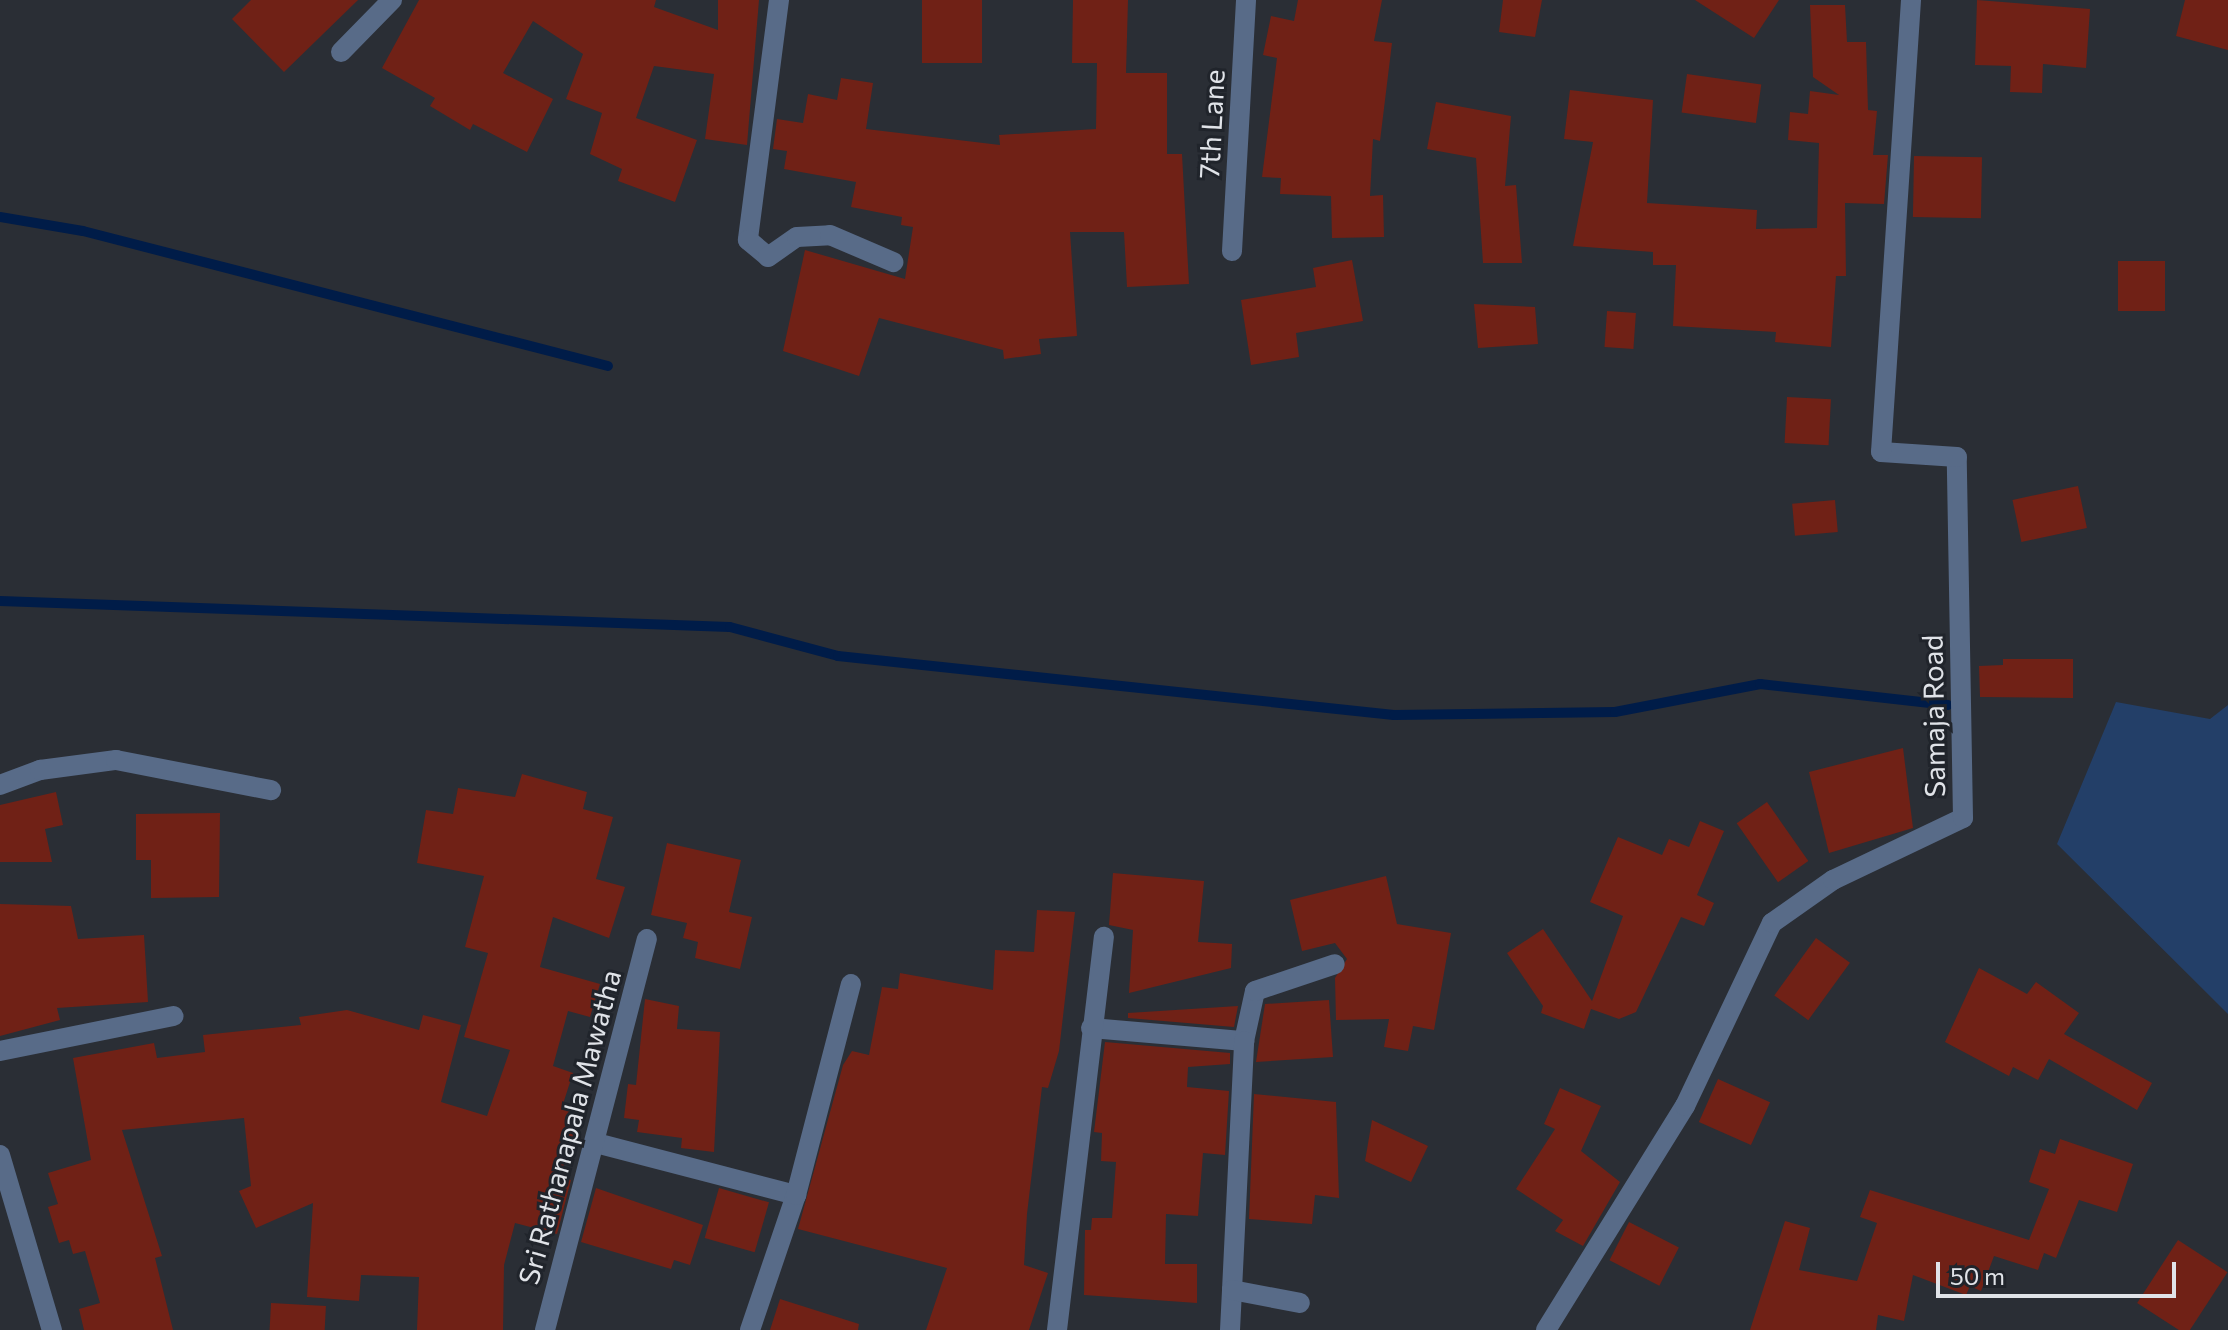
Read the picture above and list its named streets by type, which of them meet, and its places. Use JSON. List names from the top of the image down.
{
  "streets": {
    "street": ["7th Lane", "Samaja Road", "Sri Rathanapala Mawatha"]
  },
  "scale_bar": "50 m"
}
